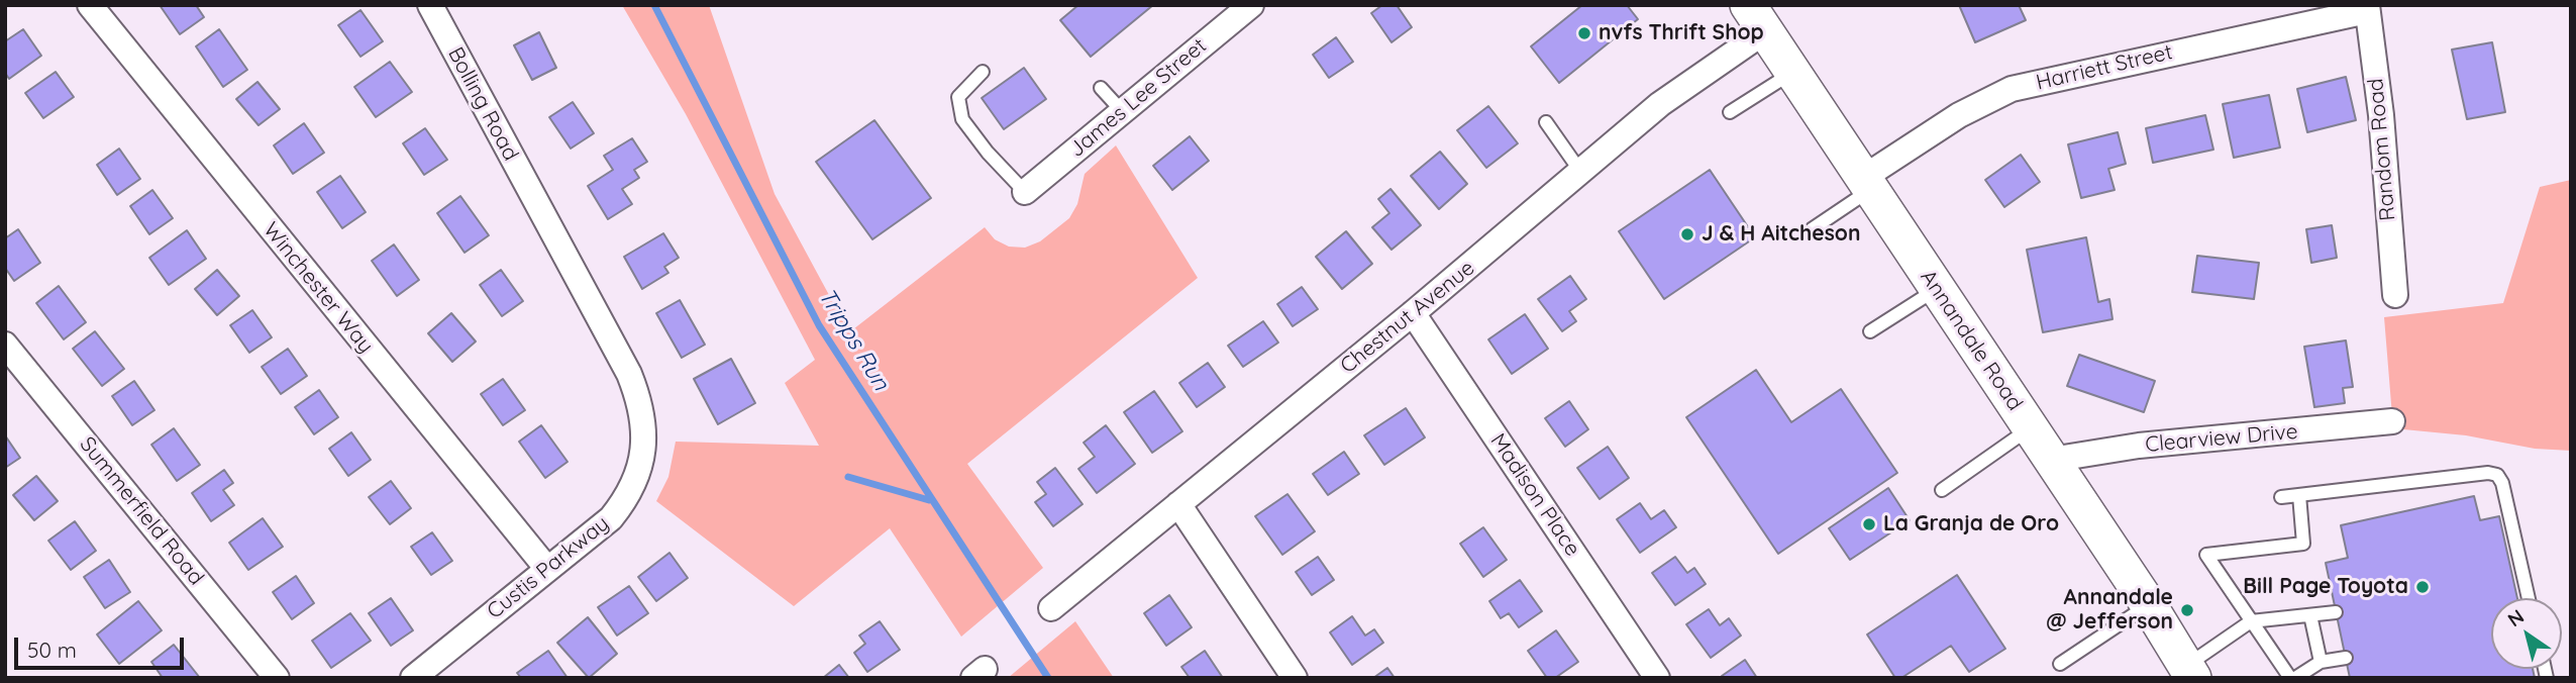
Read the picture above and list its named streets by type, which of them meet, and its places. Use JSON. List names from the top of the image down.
{
  "streets": {
    "main road": ["Annandale Road"],
    "street": [
      "Harriett Street",
      "James Lee Street",
      "Bolling Road",
      "Random Road",
      "Winchester Way",
      "Chestnut Avenue",
      "Clearview Drive",
      "Madison Place",
      "Summerfield Road",
      "Custis Parkway"
    ]
  },
  "crossings": [
    ["Harriett Street", "Random Road"],
    ["Harriett Street", "Annandale Road"],
    ["Bolling Road", "Custis Parkway"],
    ["Winchester Way", "Custis Parkway"],
    ["Chestnut Avenue", "Annandale Road"],
    ["Chestnut Avenue", "Madison Place"],
    ["Annandale Road", "Clearview Drive"]
  ],
  "water": ["Tripps Run"],
  "places": [
    "nvfs Thrift Shop",
    "J & H Aitcheson",
    "La Granja de Oro",
    "Bill Page Toyota",
    "Annandale @ Jefferson"
  ],
  "scale_bar": "50 m",
  "north": "top left"
}
